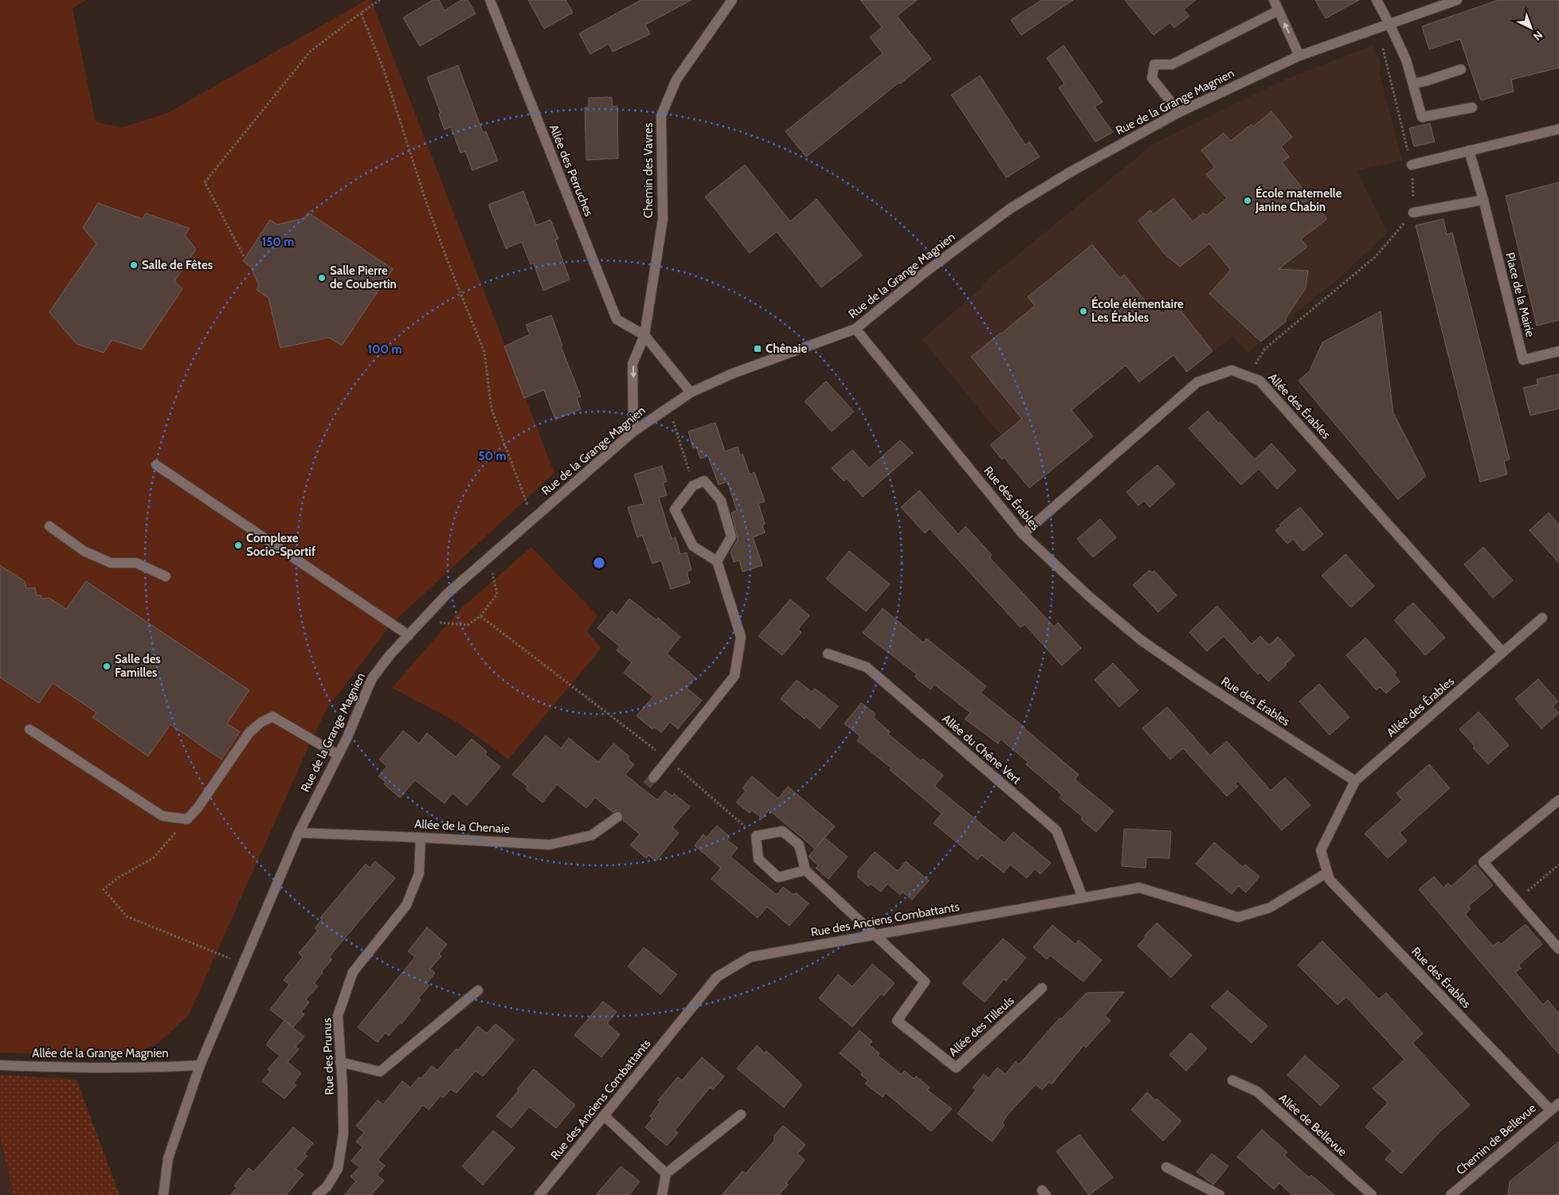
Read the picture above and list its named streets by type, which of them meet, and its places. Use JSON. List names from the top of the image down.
{
  "streets": {
    "street": [
      "Rue de la Grange Magnien",
      "Allée des Perruches",
      "Chemin des Vavres",
      "Place de la Mairie",
      "Allée des Érables",
      "Rue des Érables",
      "Allée du Chêne Vert",
      "Allée de la Chenaie",
      "Rue des Anciens Combattants",
      "Allée des Tilleuls",
      "Allée de la Grange Magnien",
      "Rue des Prunus",
      "Allée de Bellevue",
      "Chemin de Bellevue"
    ]
  },
  "crossings": [
    ["Rue de la Grange Magnien", "Chemin des Vavres"],
    ["Rue de la Grange Magnien", "Rue des Érables"],
    ["Rue de la Grange Magnien", "Allée de la Chenaie"],
    ["Rue de la Grange Magnien", "Allée de la Grange Magnien"],
    ["Allée des Perruches", "Chemin des Vavres"],
    ["Allée des Érables", "Rue des Érables"],
    ["Rue des Érables", "Rue des Anciens Combattants"],
    ["Rue des Érables", "Chemin de Bellevue"],
    ["Allée du Chêne Vert", "Rue des Anciens Combattants"],
    ["Allée de la Chenaie", "Rue des Prunus"],
    ["Rue des Anciens Combattants", "Allée des Tilleuls"]
  ],
  "places": {
    "other": [
      "École maternelle Janine Chabin",
      "Salle de Fêtes",
      "Salle Pierre de Coubertin",
      "École élémentaire Les Érables",
      "Complexe Socio-Sportif",
      "Salle des Familles"
    ],
    "transit": ["Chênaie"]
  },
  "north": "bottom right",
  "rings": ["150 m", "100 m", "50 m"]
}
